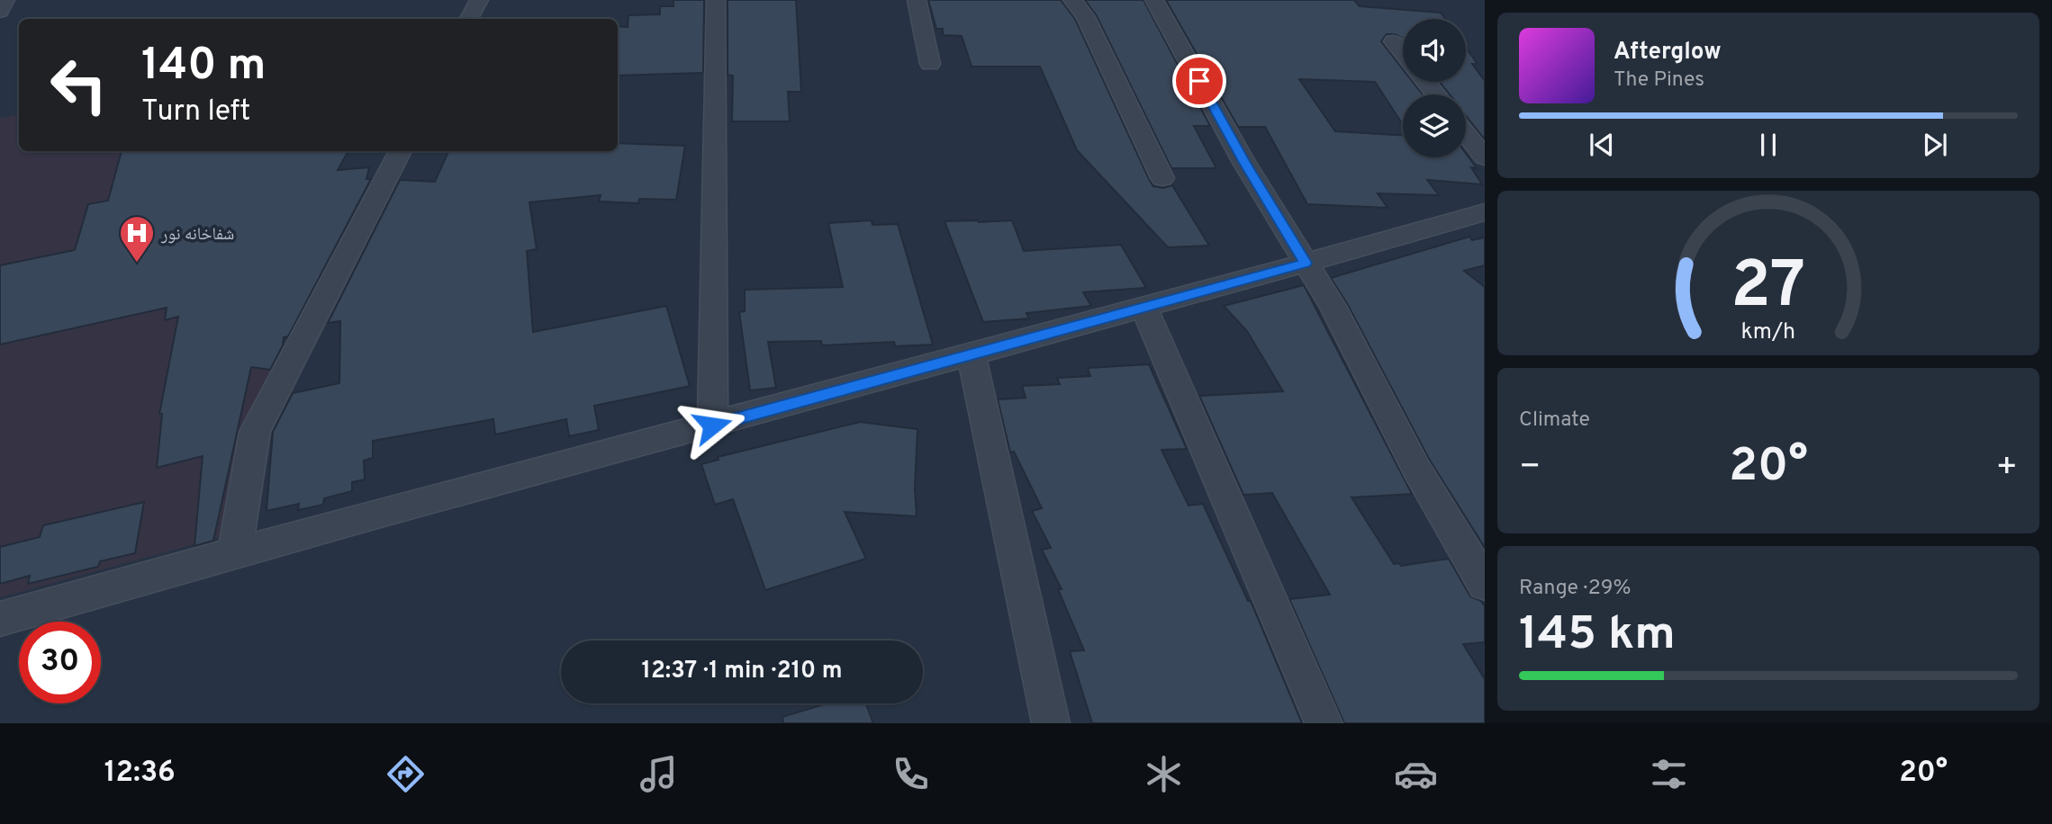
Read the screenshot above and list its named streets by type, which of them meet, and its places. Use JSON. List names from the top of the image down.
{
  "places": {
    "hospital": ["شفاخانه نور"]
  },
  "page": {
    "turn": ["140 m", "Turn left"],
    "song": ["Afterglow", "The Pines"],
    "tile": [
      "Climate",
      ["Range · 29%", "145 km"]
    ],
    "heat": ["−", "20°", "+"],
    "limit": "30",
    "trip": "12:37 · 1 min · 210 m",
    "tabs": ["12:36", "20°"],
    "gauge": ["27", "km/h"]
  }
}
